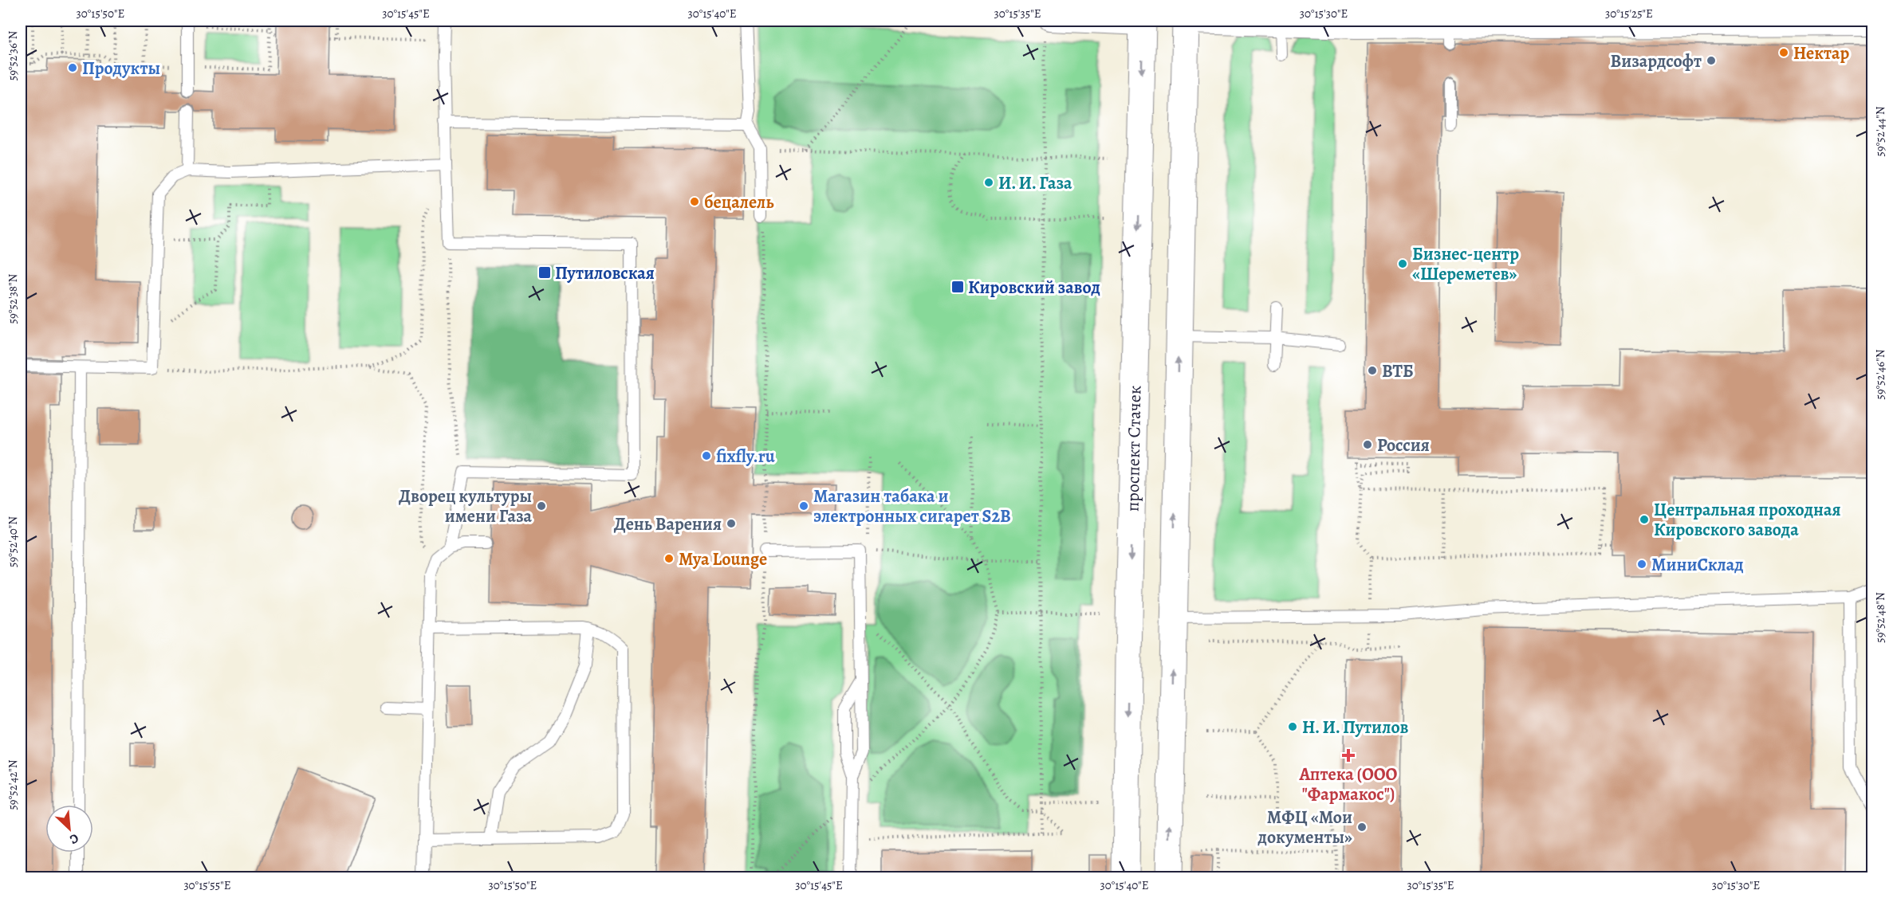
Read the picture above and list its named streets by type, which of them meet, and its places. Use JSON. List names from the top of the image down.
{
  "streets": {
    "main road": ["проспект Стачек"]
  },
  "places": {
    "other": [
      "Нектар",
      "Визардсофт",
      "Продукты",
      "И. И. Газа",
      "бецалель",
      "Бизнес-центр «Шереметев»",
      "ВТБ",
      "Россия",
      "fixfly.ru",
      "Дворец культуры имени Газа",
      "Магазин табака и электронных сигарет S2B",
      "Центральная проходная Кировского завода",
      "День Варения",
      "Mya Lounge",
      "МиниСклад",
      "Н. И. Путилов",
      "МФЦ «Мои документы»"
    ],
    "transit": ["Путиловская", "Кировский завод"],
    "health": ["Аптека (ООО \"Фармакос\")"]
  },
  "north": "bottom right",
  "coordinates": [
    "30°15'50\"E",
    "30°15'45\"E",
    "30°15'40\"E",
    "30°15'35\"E",
    "30°15'30\"E",
    "30°15'25\"E",
    "59°52'36\"N",
    "59°52'44\"N",
    "59°52'38\"N",
    "59°52'46\"N",
    "59°52'40\"N",
    "59°52'48\"N",
    "59°52'42\"N",
    "30°15'55\"E"
  ]
}
